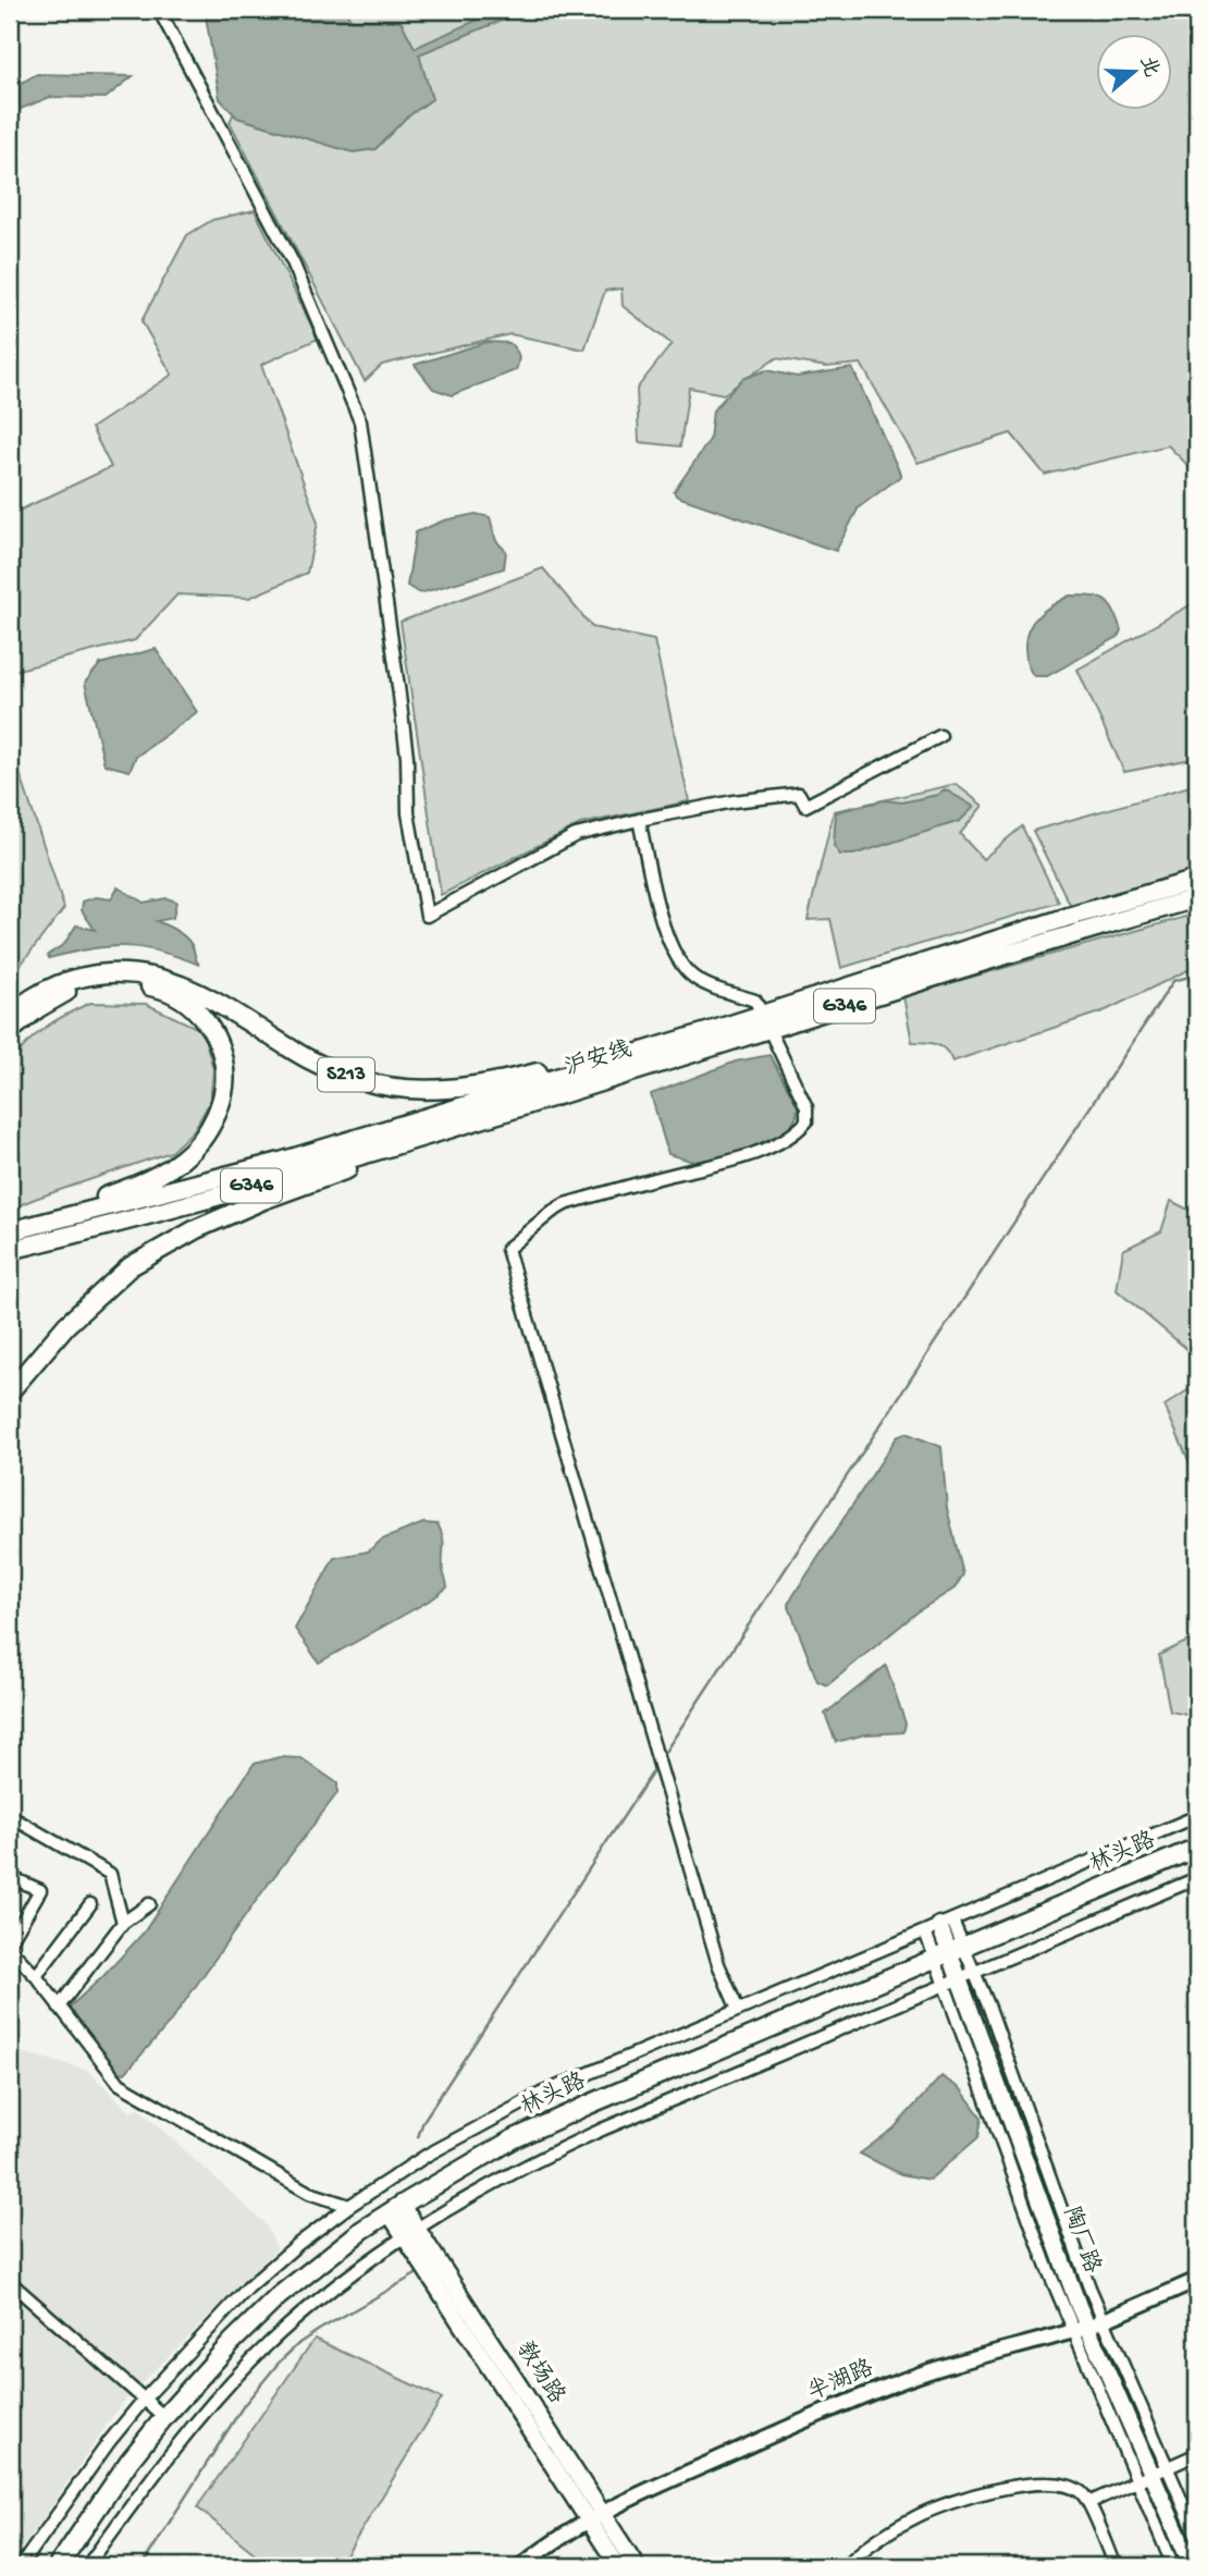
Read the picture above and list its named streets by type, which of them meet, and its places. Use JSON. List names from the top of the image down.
{
  "streets": {
    "main road": [
      "G346",
      "沪安线",
      "S213",
      "林头路",
      "陶厂路",
      "教场路"
    ],
    "street": ["半湖路"]
  },
  "crossings": [
    ["沪安线", "S213"],
    ["林头路", "陶厂路"],
    ["林头路", "教场路"],
    ["陶厂路", "半湖路"],
    ["教场路", "半湖路"]
  ],
  "north": "right"
}
